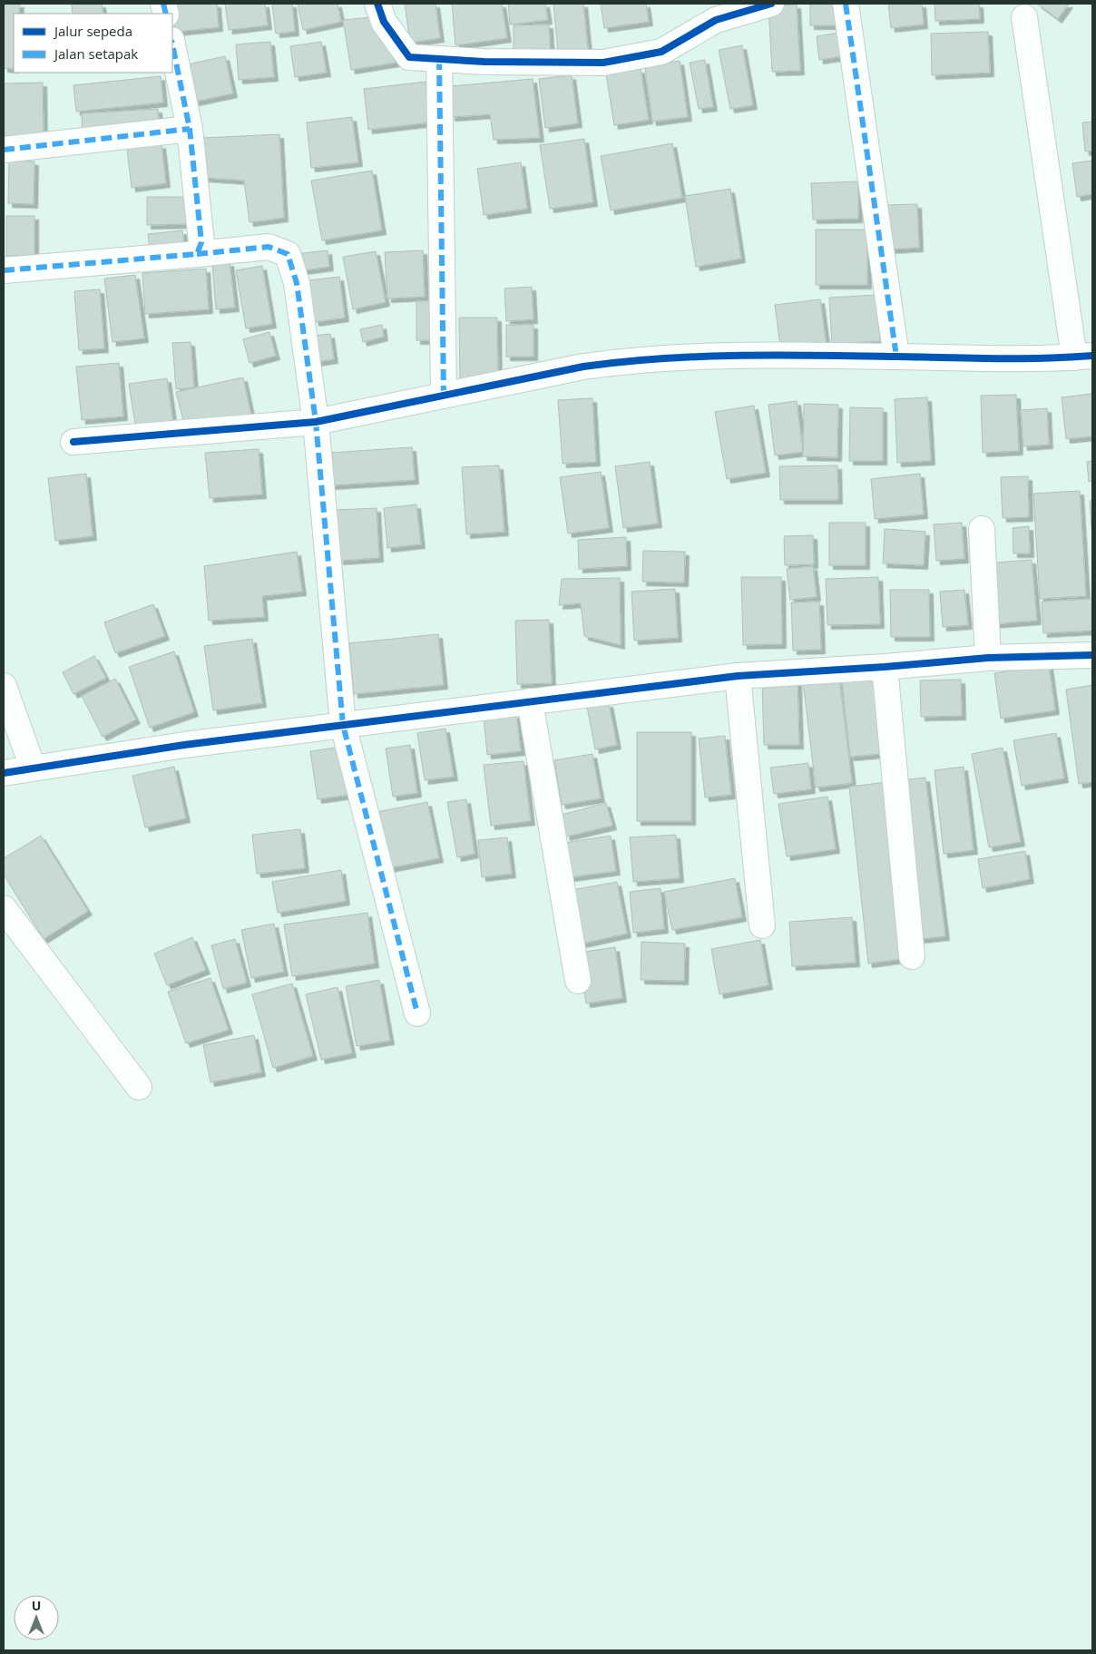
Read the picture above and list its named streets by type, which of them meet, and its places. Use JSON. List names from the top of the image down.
{
  "legend": ["Jalur sepeda", "Jalan setapak"],
  "north": "top"
}
